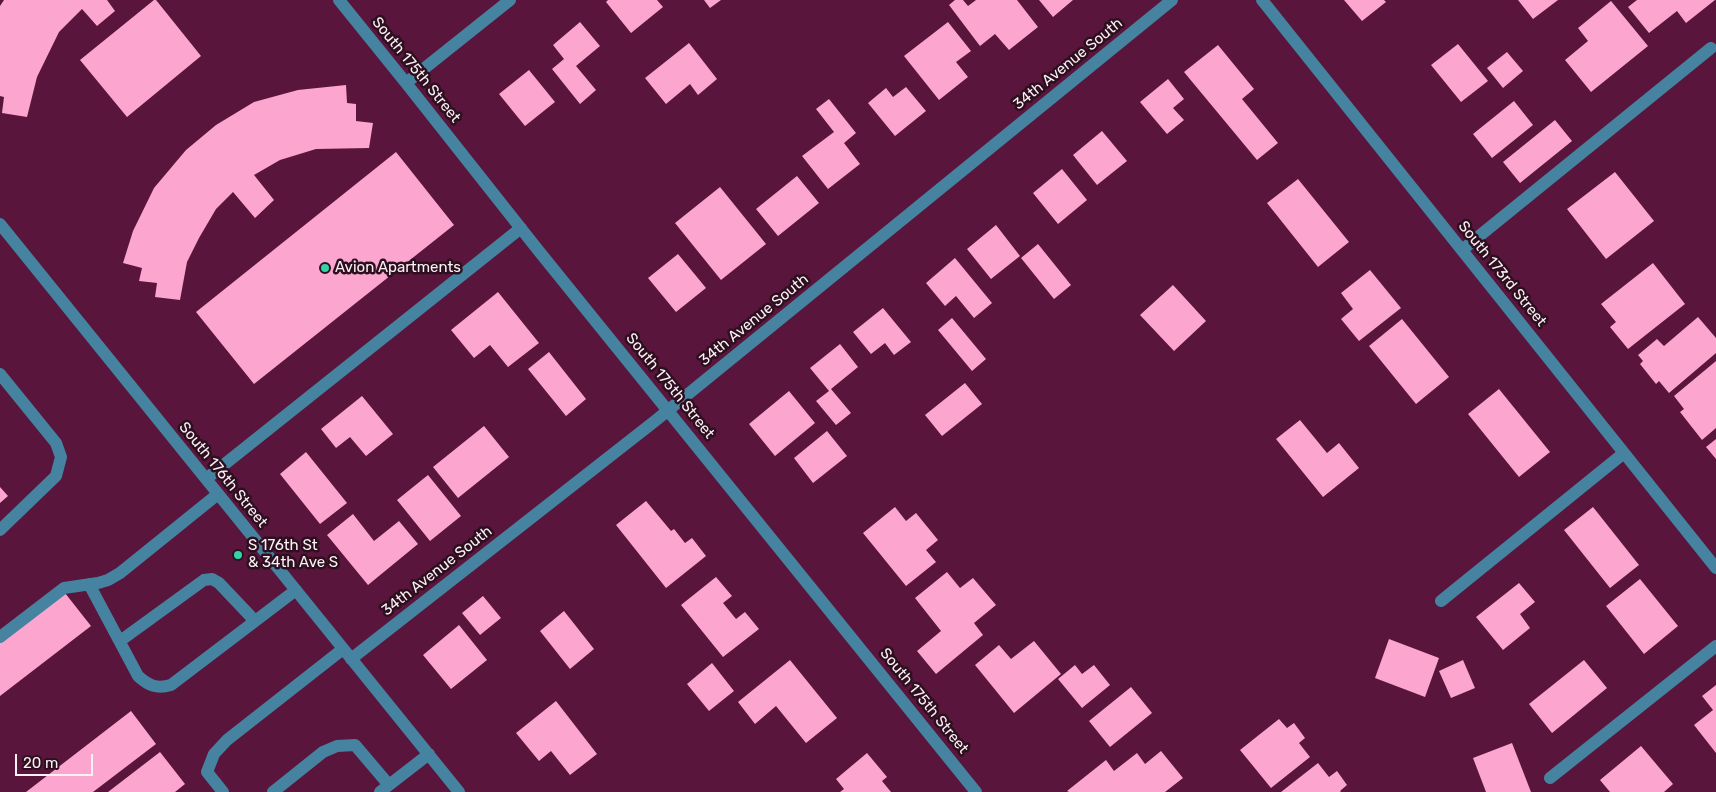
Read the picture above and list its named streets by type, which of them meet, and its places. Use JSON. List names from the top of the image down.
{
  "streets": {
    "street": [
      "34th Avenue South",
      "South 175th Street",
      "South 173rd Street",
      "South 176th Street"
    ]
  },
  "crossings": [
    ["34th Avenue South", "South 175th Street"],
    ["34th Avenue South", "South 176th Street"]
  ],
  "places": ["Avion Apartments", "S 176th St & 34th Ave S"],
  "scale_bar": "20 m"
}
